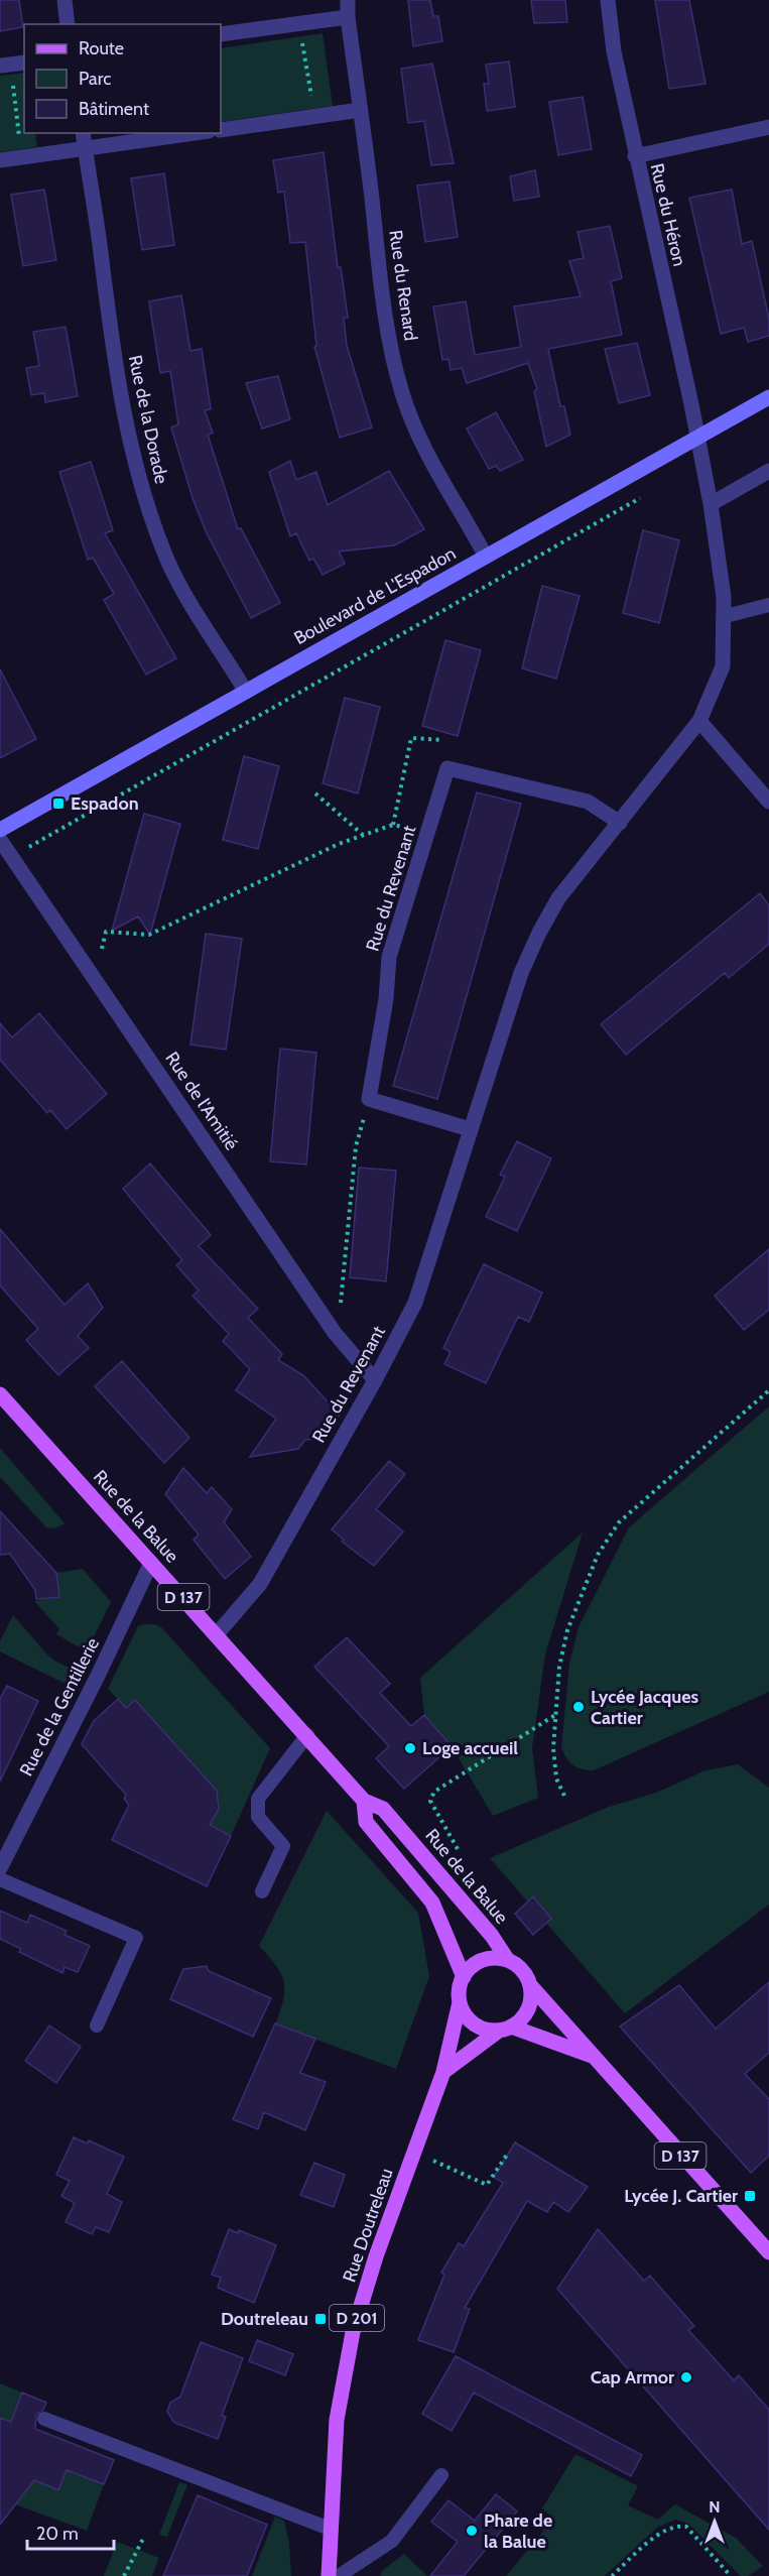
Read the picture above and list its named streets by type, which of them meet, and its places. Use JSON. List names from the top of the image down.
{
  "streets": {
    "main road": [
      "Rue de la Balue",
      "D 137",
      "Rue Doutreleau",
      "D 201"
    ],
    "street": [
      "Rue du Héron",
      "Rue du Renard",
      "Rue de la Dorade",
      "Boulevard de L'Espadon",
      "Rue du Revenant",
      "Rue de l'Amitié",
      "Rue de la Gentillerie"
    ]
  },
  "crossings": [
    ["Rue du Héron", "Boulevard de L'Espadon"],
    ["Rue du Héron", "Rue du Revenant"],
    ["Rue du Renard", "Boulevard de L'Espadon"],
    ["Rue de la Dorade", "Boulevard de L'Espadon"],
    ["Boulevard de L'Espadon", "Rue du Revenant"],
    ["Rue du Revenant", "Rue de l'Amitié"],
    ["Rue du Revenant", "Rue de la Balue"],
    ["Rue de la Balue", "D 137"],
    ["Rue de la Balue", "Rue de la Gentillerie"],
    ["Rue de la Balue", "Rue Doutreleau"],
    ["D 137", "Rue Doutreleau"]
  ],
  "places": {
    "transit": ["Espadon", "Lycée J. Cartier", "Doutreleau"],
    "other": [
      "Lycée Jacques Cartier",
      "Loge accueil",
      "Cap Armor",
      "Phare de la Balue"
    ]
  },
  "legend": ["Route", "Parc", "Bâtiment"],
  "scale_bar": "20 m",
  "north": "top"
}
